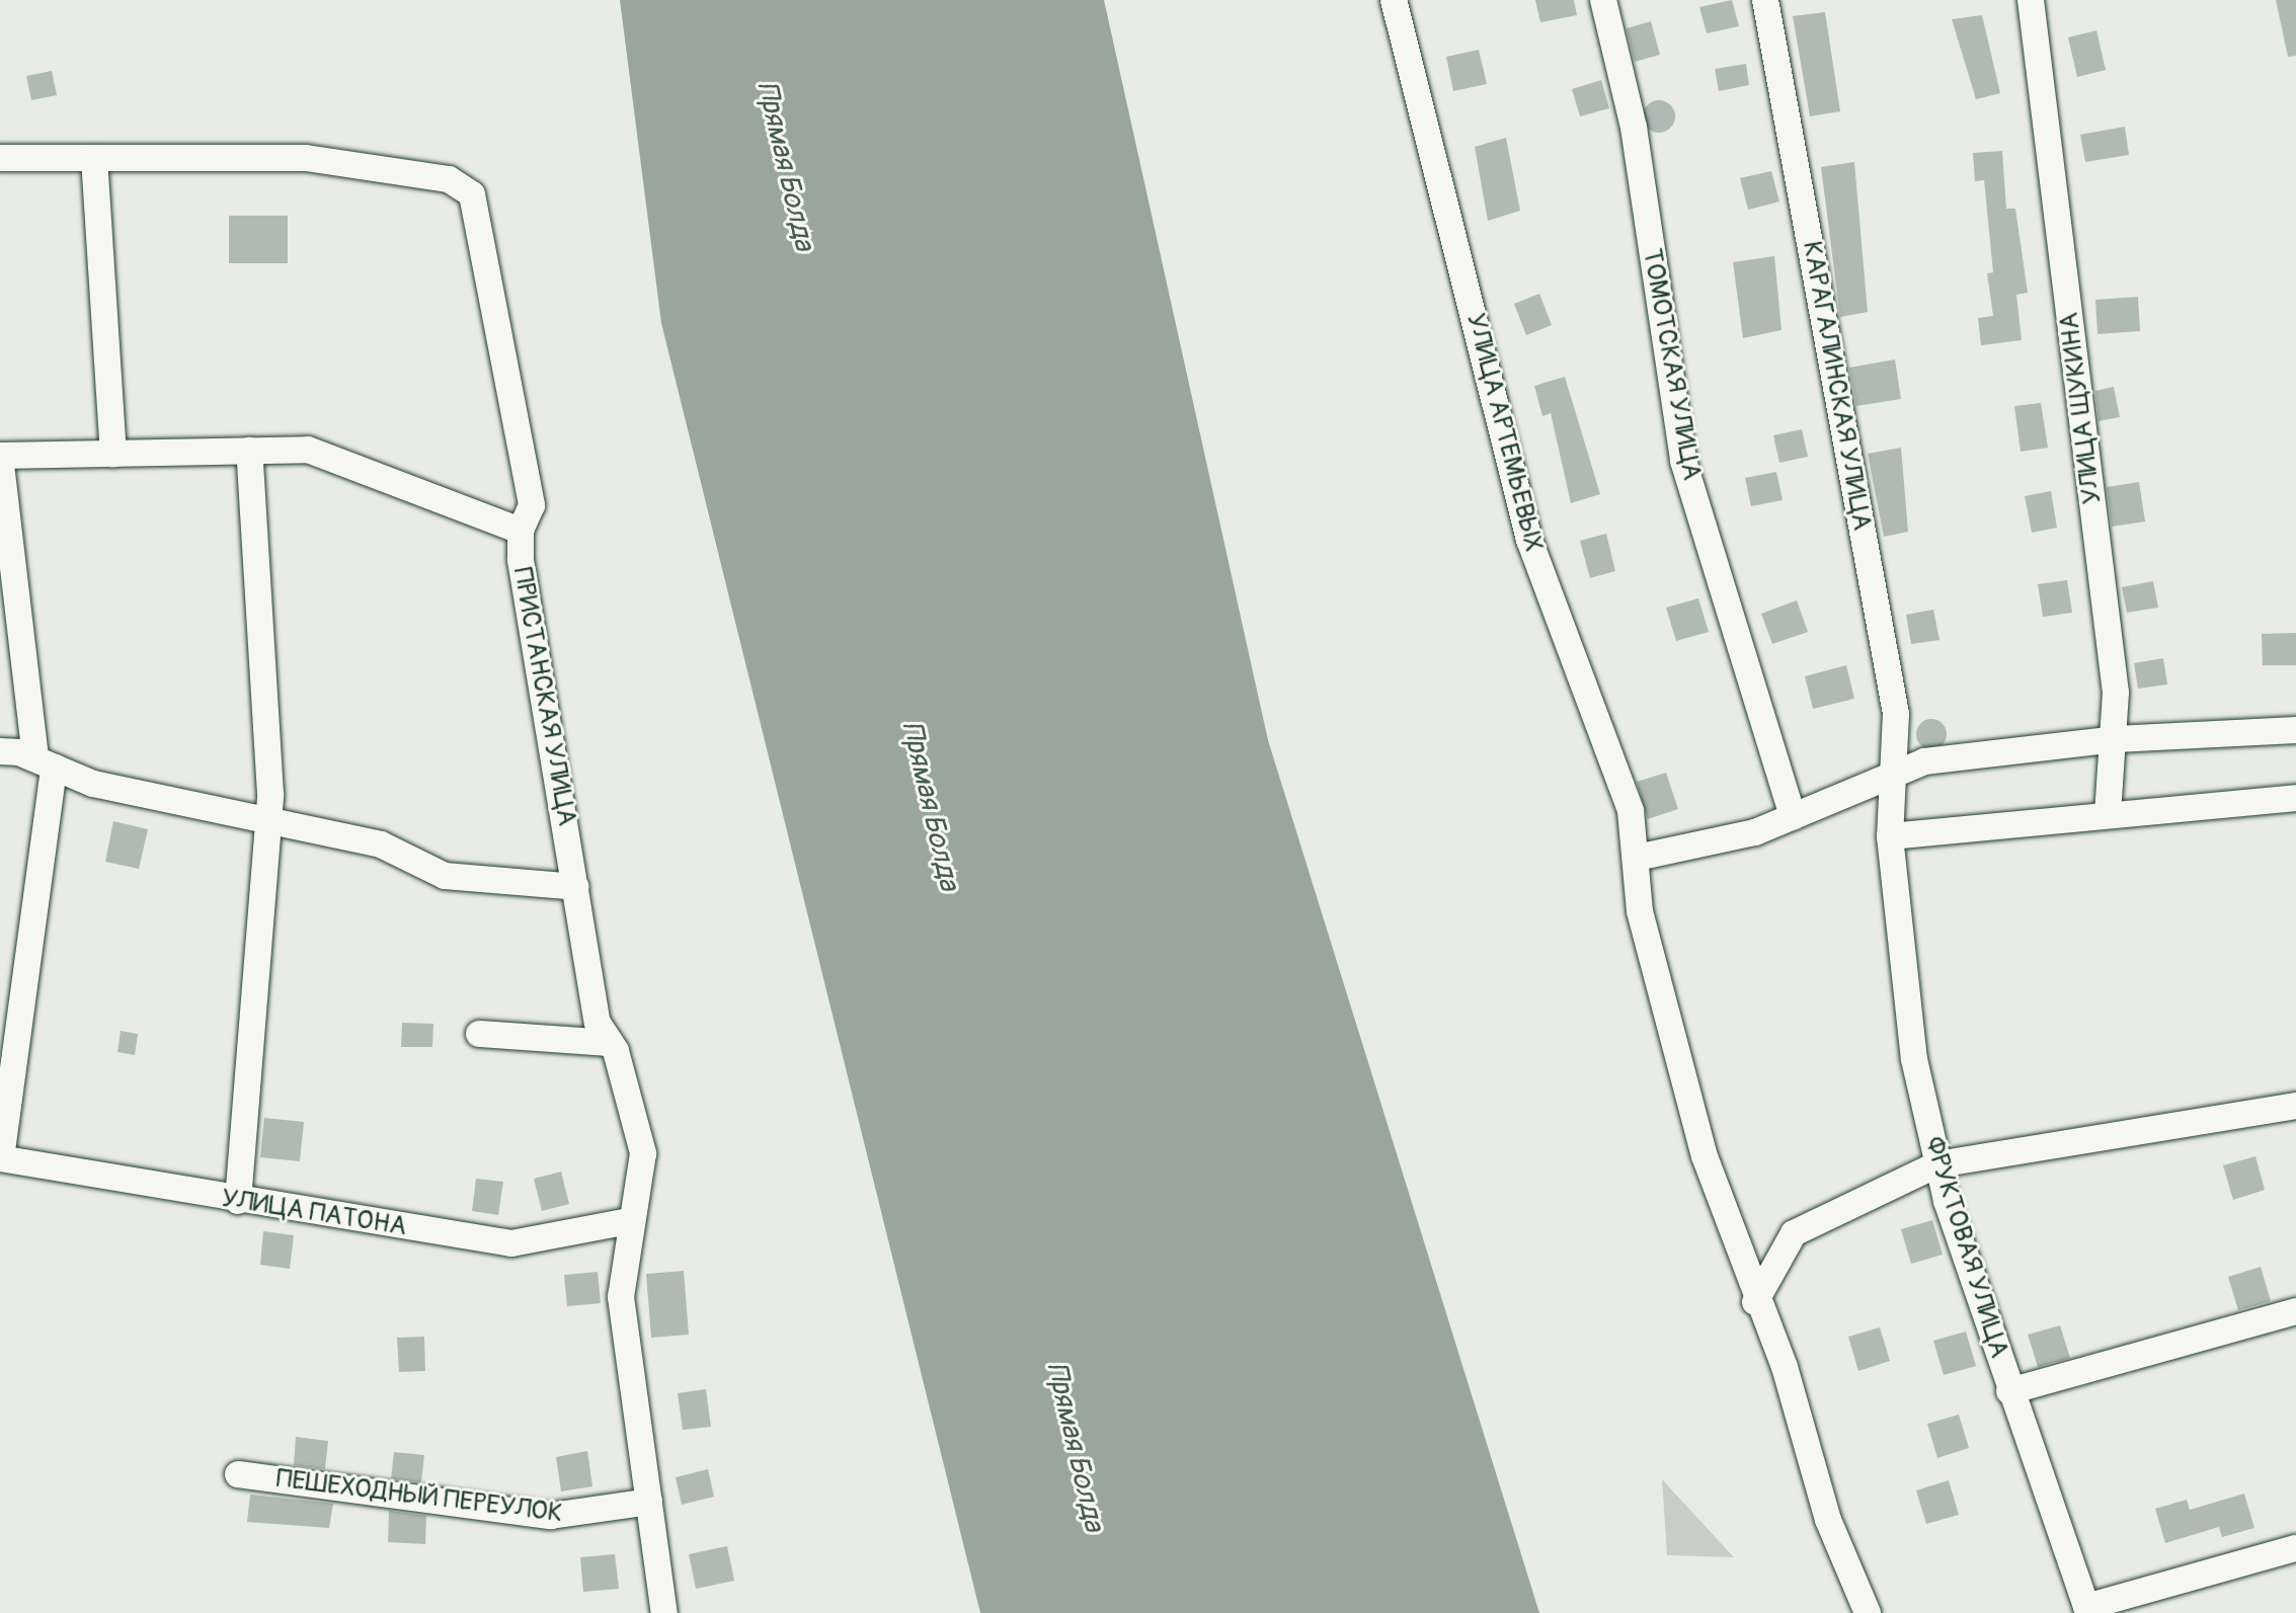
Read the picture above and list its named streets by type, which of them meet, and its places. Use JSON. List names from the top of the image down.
{
  "streets": {
    "street": [
      "ТОМОТСКАЯ УЛИЦА",
      "КАРАГАЛИНСКАЯ УЛИЦА",
      "УЛИЦА ЩУКИНА",
      "УЛИЦА АРТЕМЬЕВЫХ",
      "ПРИСТАНСКАЯ УЛИЦА",
      "УЛИЦА ПАТОНА",
      "ФРУКТОВАЯ УЛИЦА",
      "ПЕШЕХОДНЫЙ ПЕРЕУЛОК"
    ]
  },
  "crossings": [
    ["КАРАГАЛИНСКАЯ УЛИЦА", "ФРУКТОВАЯ УЛИЦА"],
    ["ПРИСТАНСКАЯ УЛИЦА", "УЛИЦА ПАТОНА"],
    ["ПРИСТАНСКАЯ УЛИЦА", "ПЕШЕХОДНЫЙ ПЕРЕУЛОК"]
  ],
  "water": ["Прямая Болда"]
}
